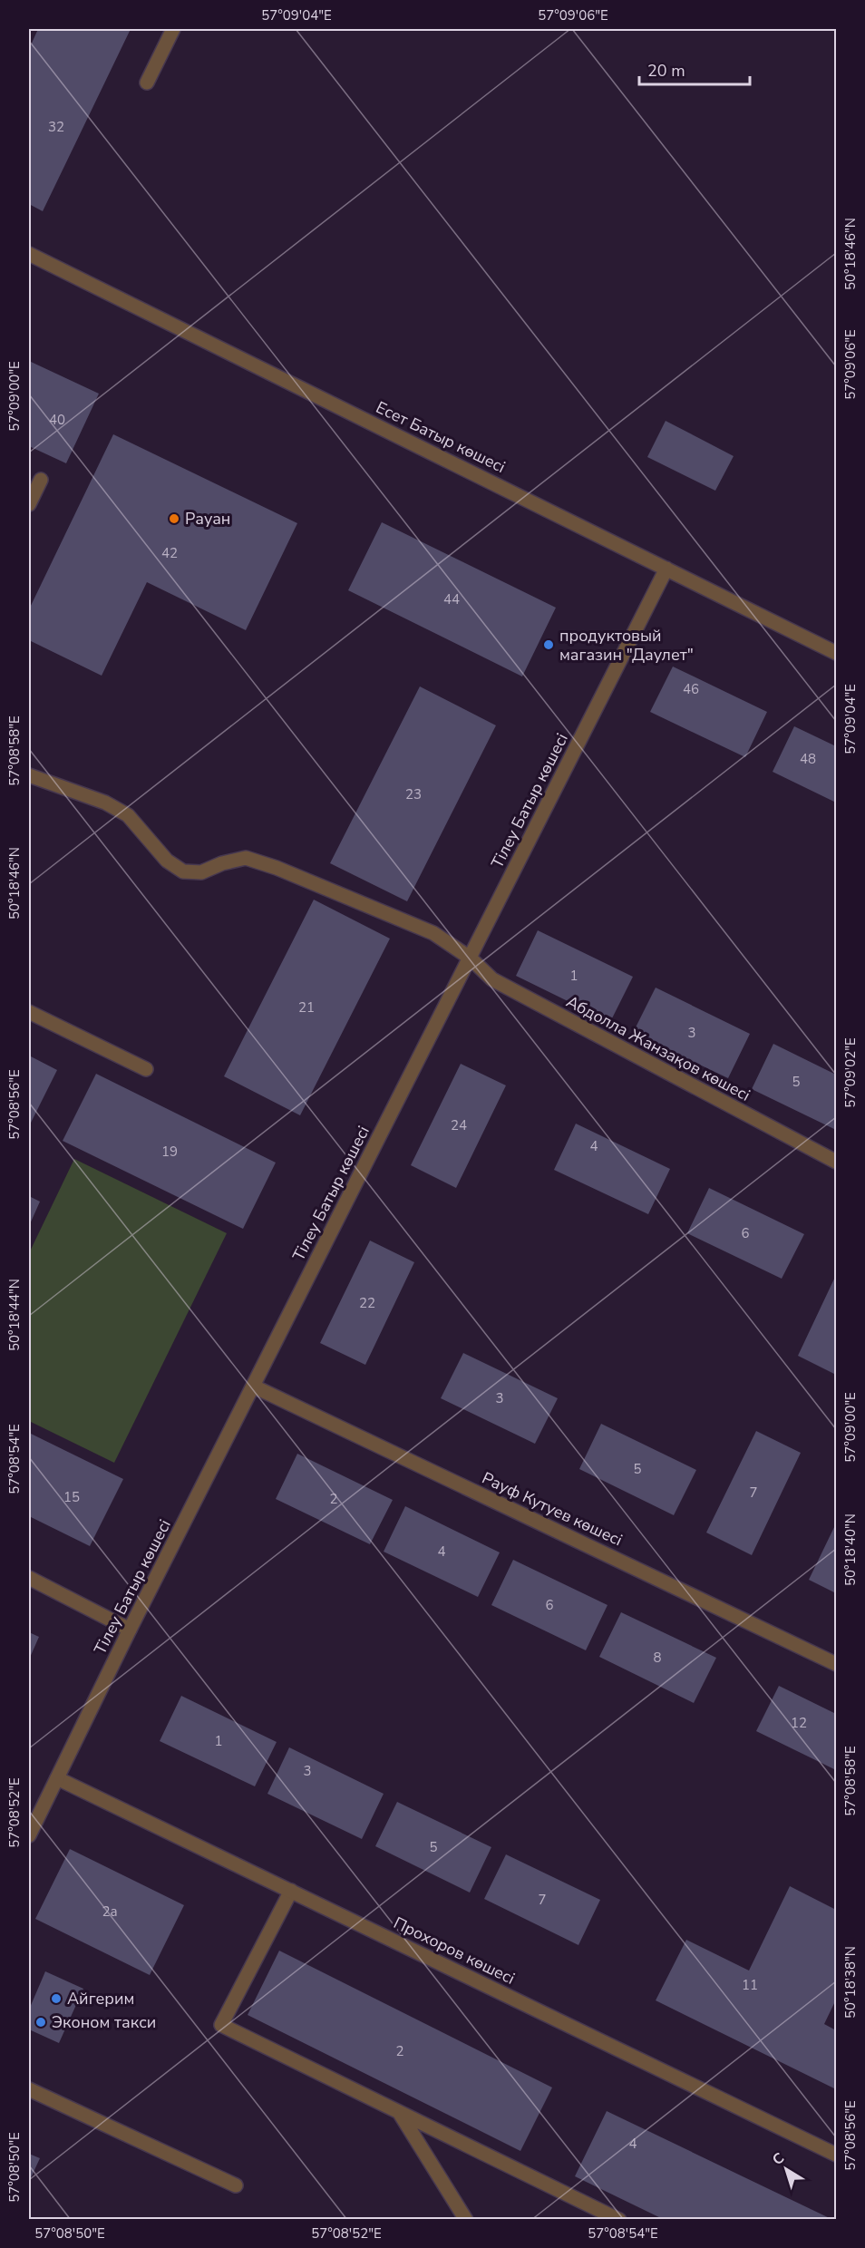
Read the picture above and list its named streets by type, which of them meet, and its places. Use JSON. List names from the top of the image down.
{
  "streets": {
    "street": [
      "Есет Батыр көшесі",
      "Тілеу Батыр көшесі",
      "Абдолла Жанзақов көшесі",
      "Рауф Кутуев көшесі",
      "Прохоров көшесі"
    ]
  },
  "crossings": [
    ["Есет Батыр көшесі", "Тілеу Батыр көшесі"],
    ["Тілеу Батыр көшесі", "Абдолла Жанзақов көшесі"],
    ["Тілеу Батыр көшесі", "Рауф Кутуев көшесі"],
    ["Тілеу Батыр көшесі", "Прохоров көшесі"]
  ],
  "places": [
    "Рауан",
    "продуктовый магазин \"Даулет\"",
    "Айгерим",
    "Эконом такси"
  ],
  "house_numbers": [
    "32",
    "40",
    "42",
    "44",
    "46",
    "48",
    "23",
    "1",
    "21",
    "3",
    "5",
    "24",
    "4",
    "19",
    "6",
    "22",
    "3",
    "5",
    "7",
    "15",
    "2",
    "4",
    "6",
    "8",
    "12",
    "1",
    "3",
    "5",
    "7",
    "2а",
    "11",
    "2",
    "4"
  ],
  "scale_bar": "20 m",
  "north": "top left",
  "coordinates": [
    "57°09'04\"E",
    "57°09'06\"E",
    "50°18'46\"N",
    "57°09'00\"E",
    "57°08'58\"E",
    "57°09'02\"E",
    "57°08'56\"E",
    "50°18'44\"N",
    "57°08'54\"E",
    "50°18'40\"N",
    "57°08'52\"E",
    "50°18'38\"N",
    "57°08'50\"E"
  ]
}
